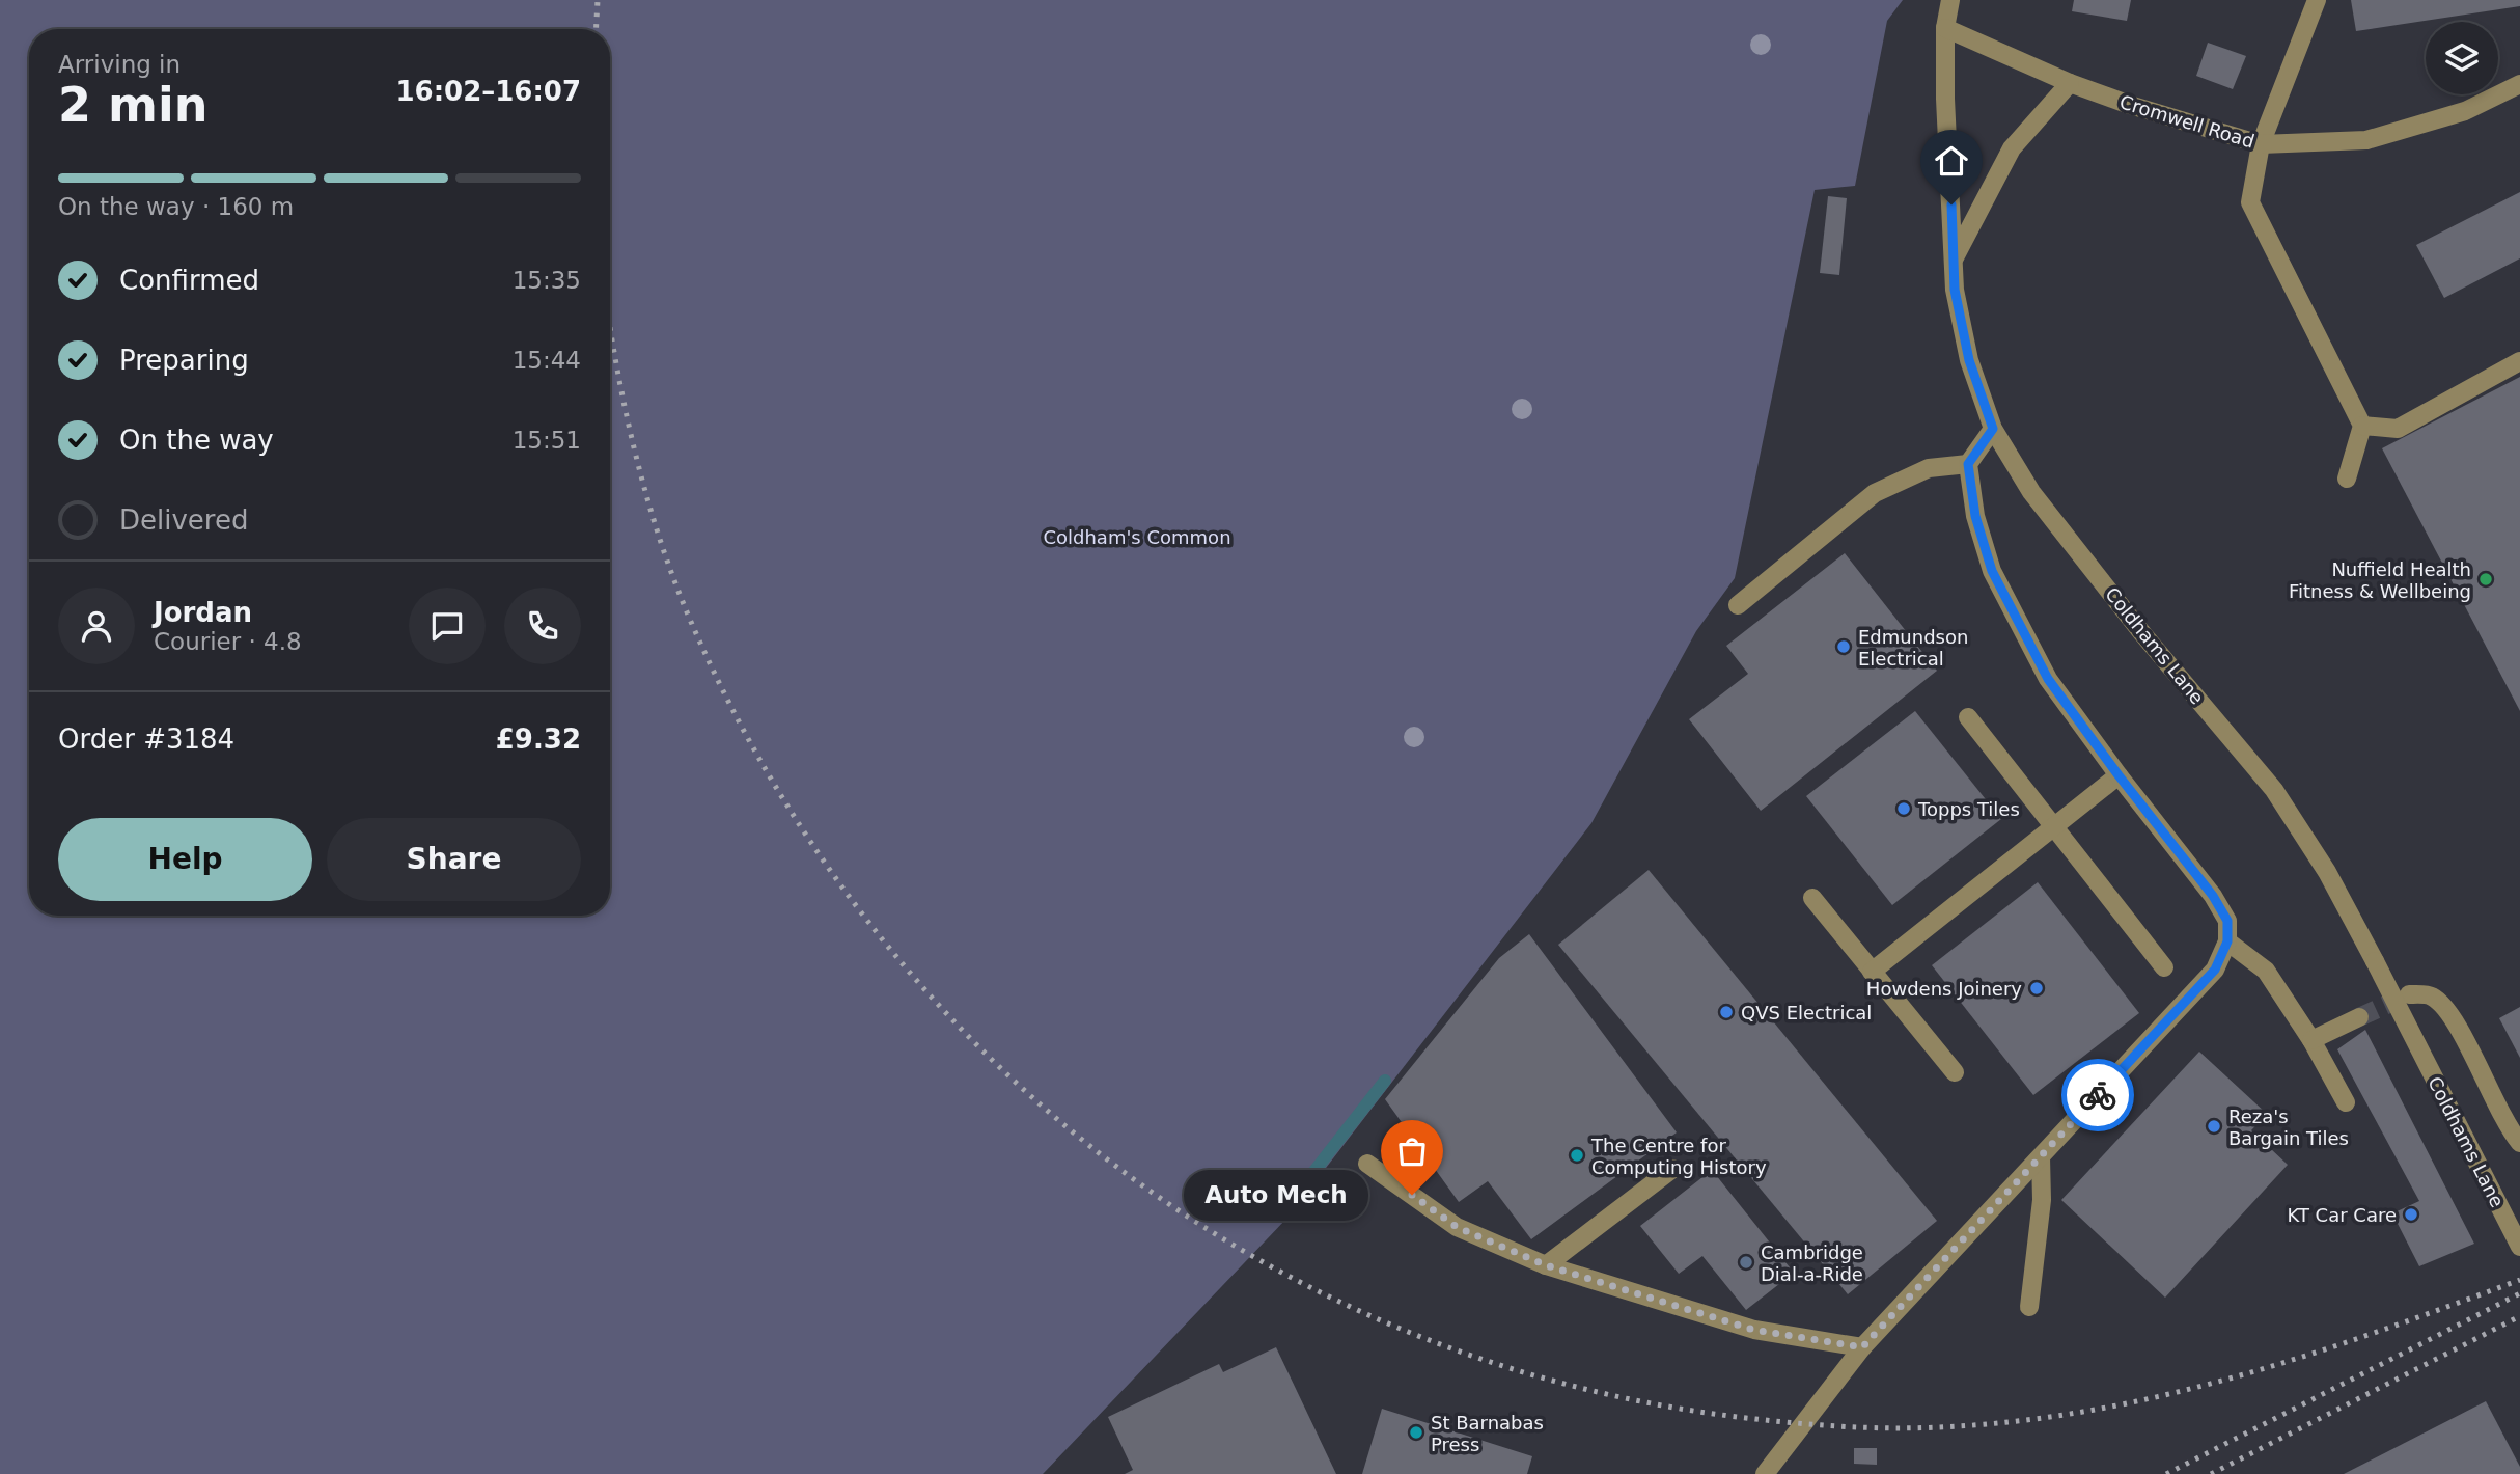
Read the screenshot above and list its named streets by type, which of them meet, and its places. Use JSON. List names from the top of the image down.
{
  "streets": {
    "street": ["Cromwell Road", "Coldhams Lane"]
  },
  "crossings": [
    ["Cromwell Road", "Coldhams Lane"]
  ],
  "parks": ["Coldham's Common"],
  "places": [
    "Nuffield Health Fitness & Wellbeing",
    "Edmundson Electrical",
    "Topps Tiles",
    "Howdens Joinery",
    "QVS Electrical",
    "Reza's Bargain Tiles",
    "The Centre for Computing History",
    "Auto Mech",
    "KT Car Care",
    "Cambridge Dial-a-Ride",
    "St Barnabas Press"
  ],
  "page": {
    "heading": ["2 min", "Arriving in", "16:02–16:07"],
    "panel": [
      "Jordan",
      "Courier · 4.8",
      "Order #3184",
      "£9.32"
    ],
    "bar": "On the way · 160 m",
    "list": [
      ["Confirmed", "15:35"],
      ["Preparing", "15:44"],
      ["On the way", "15:51"],
      "Delivered"
    ],
    "buttons": ["Help", "Share"],
    "bubble": "Auto Mech"
  }
}
